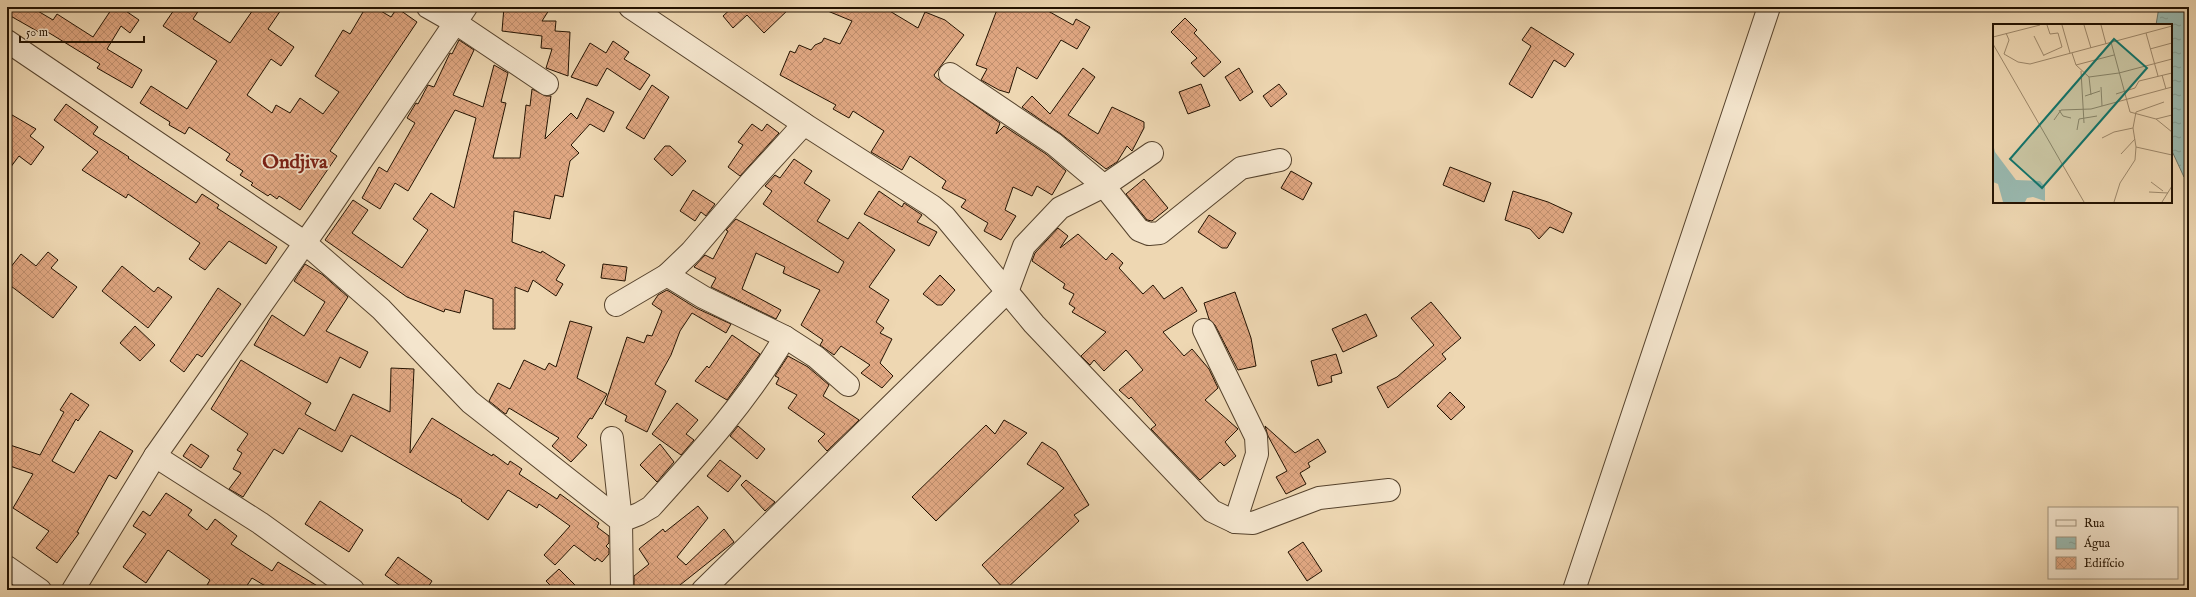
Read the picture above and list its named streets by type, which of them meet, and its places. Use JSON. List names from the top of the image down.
{
  "districts": ["Ondjiva"],
  "legend": ["Rua", "Água", "Edifício"],
  "scale_bar": "50 m"
}
